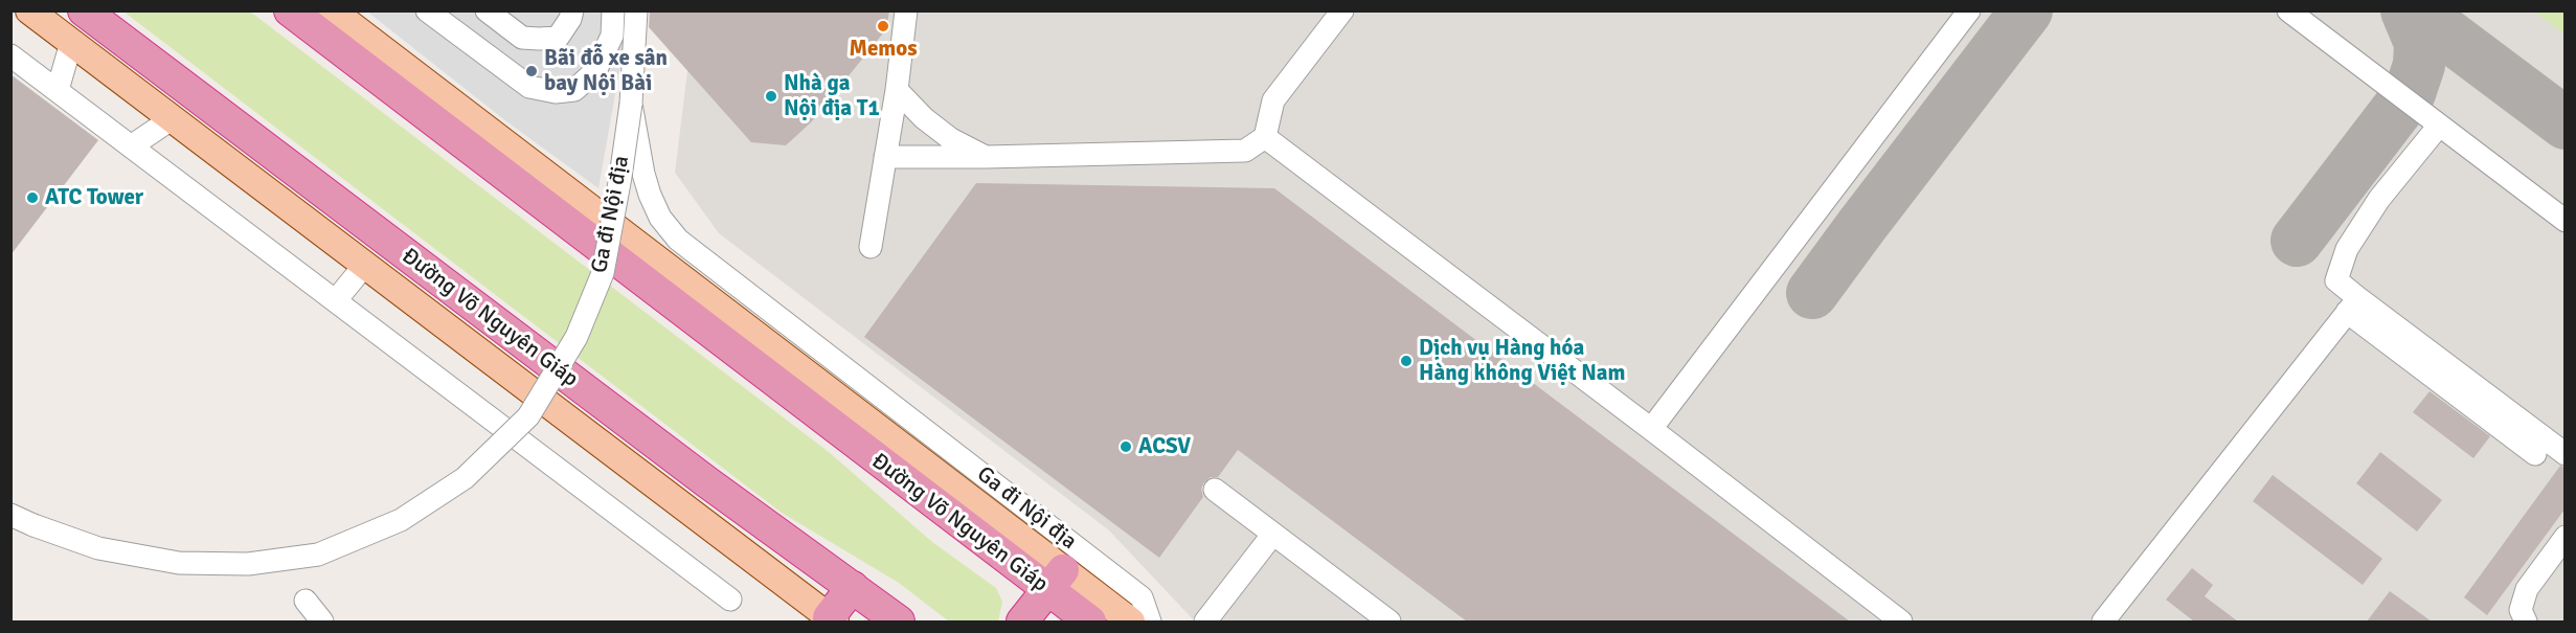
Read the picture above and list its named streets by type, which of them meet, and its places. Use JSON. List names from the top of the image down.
{
  "streets": {
    "highway": ["Đường Võ Nguyên Giáp"],
    "street": ["Ga đi Nội địa"]
  },
  "places": [
    "Memos",
    "Bãi đỗ xe sân bay Nội Bài",
    "Nhà ga Nội địa T1",
    "ATC Tower",
    "Dịch vụ Hàng hóa Hàng không Việt Nam",
    "ACSV"
  ]
}
